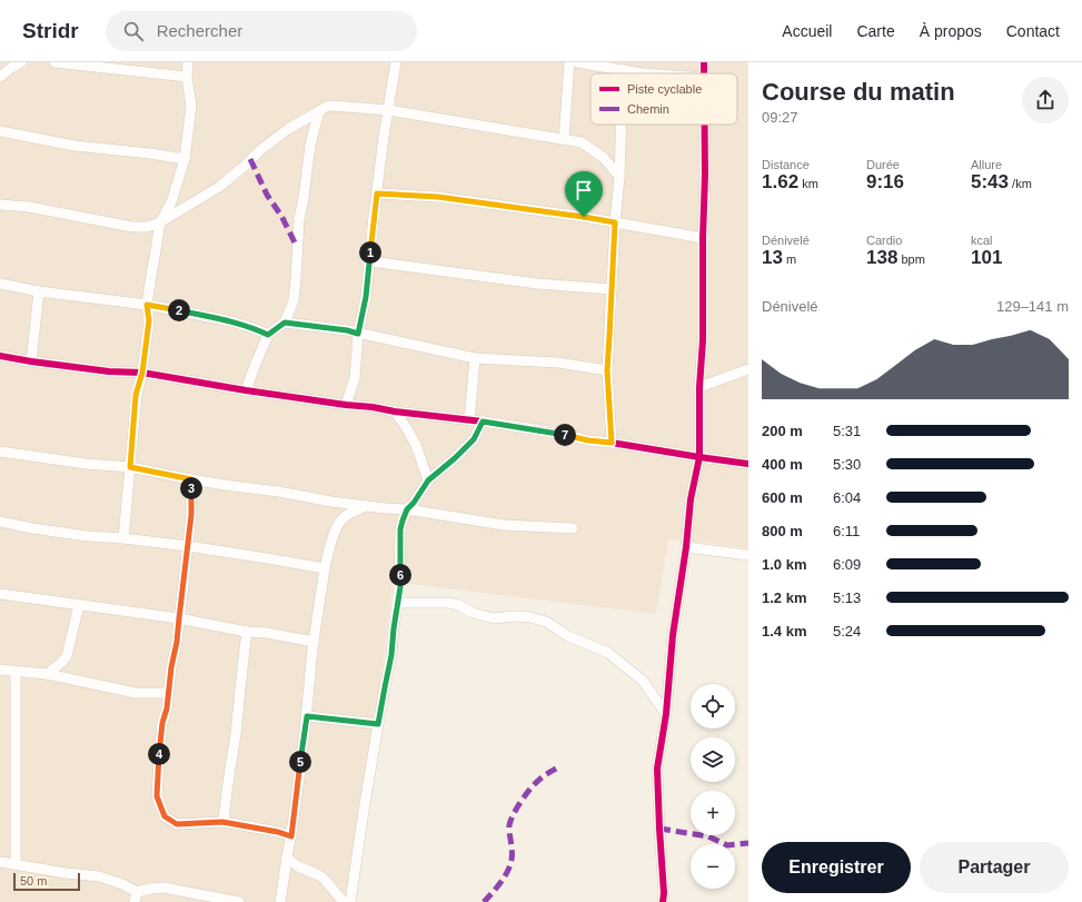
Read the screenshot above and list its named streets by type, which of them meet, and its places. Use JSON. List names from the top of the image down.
{
  "legend": ["Piste cyclable", "Chemin"],
  "scale_bar": "50 m",
  "page": {
    "header": "Stridr",
    "search": "Rechercher",
    "nav": [
      "Accueil",
      "Carte",
      "À propos",
      "Contact"
    ],
    "heading": ["Course du matin", "09:27"],
    "stats": [
      ["Distance", "1.62 km"],
      ["Durée", "9:16"],
      ["Allure", "5:43 /km"],
      ["Dénivelé", "13 m"],
      ["Cardio", "138 bpm"],
      ["kcal", "101"]
    ],
    "pins": [
      "1",
      "2",
      "7",
      "3",
      "6",
      "4",
      "5"
    ],
    "chart": ["Dénivelé", "129–141 m"],
    "list": [
      {
        "name": "200 m",
        "note": "5:31"
      },
      {
        "name": "400 m",
        "note": "5:30"
      },
      {
        "name": "600 m",
        "note": "6:04"
      },
      {
        "name": "800 m",
        "note": "6:11"
      },
      {
        "name": "1.0 km",
        "note": "6:09"
      },
      {
        "name": "1.2 km",
        "note": "5:13"
      },
      {
        "name": "1.4 km",
        "note": "5:24"
      }
    ],
    "map_buttons": ["+", "−"],
    "buttons": ["Enregistrer", "Partager"],
    "scale": "50 m"
  }
}
